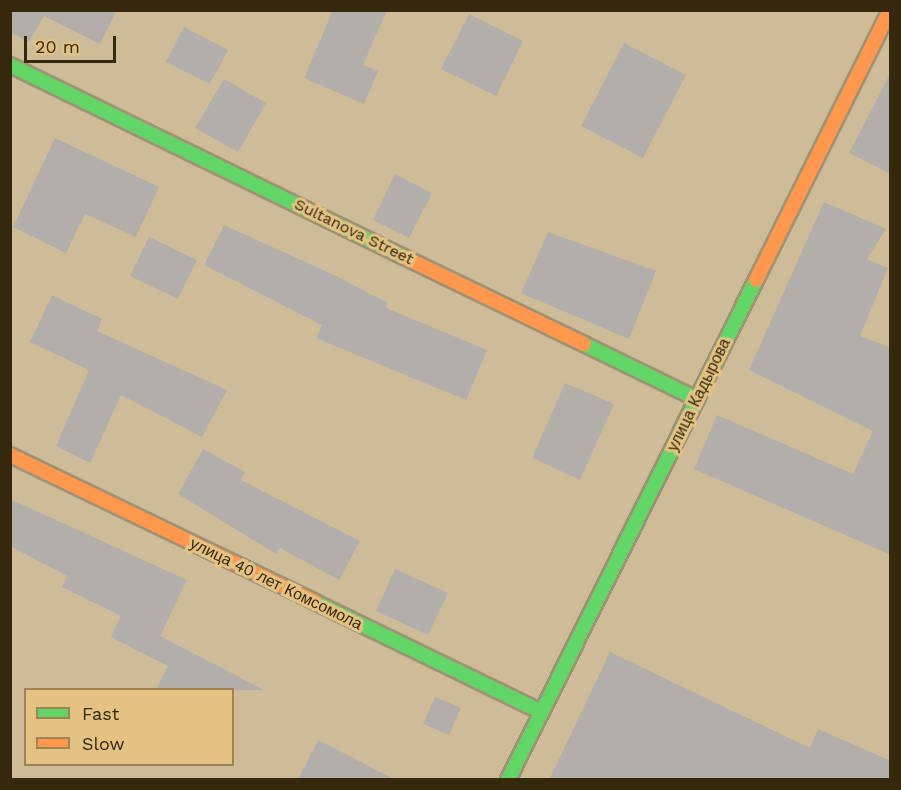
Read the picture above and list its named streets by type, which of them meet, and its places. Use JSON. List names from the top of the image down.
{
  "streets": {
    "street": ["Sultanova Street", "улица Кадырова", "улица 40 лет Комсомола"]
  },
  "crossings": [
    ["Sultanova Street", "улица Кадырова"],
    ["улица Кадырова", "улица 40 лет Комсомола"]
  ],
  "legend": ["Fast", "Slow"],
  "scale_bar": "20 m"
}
